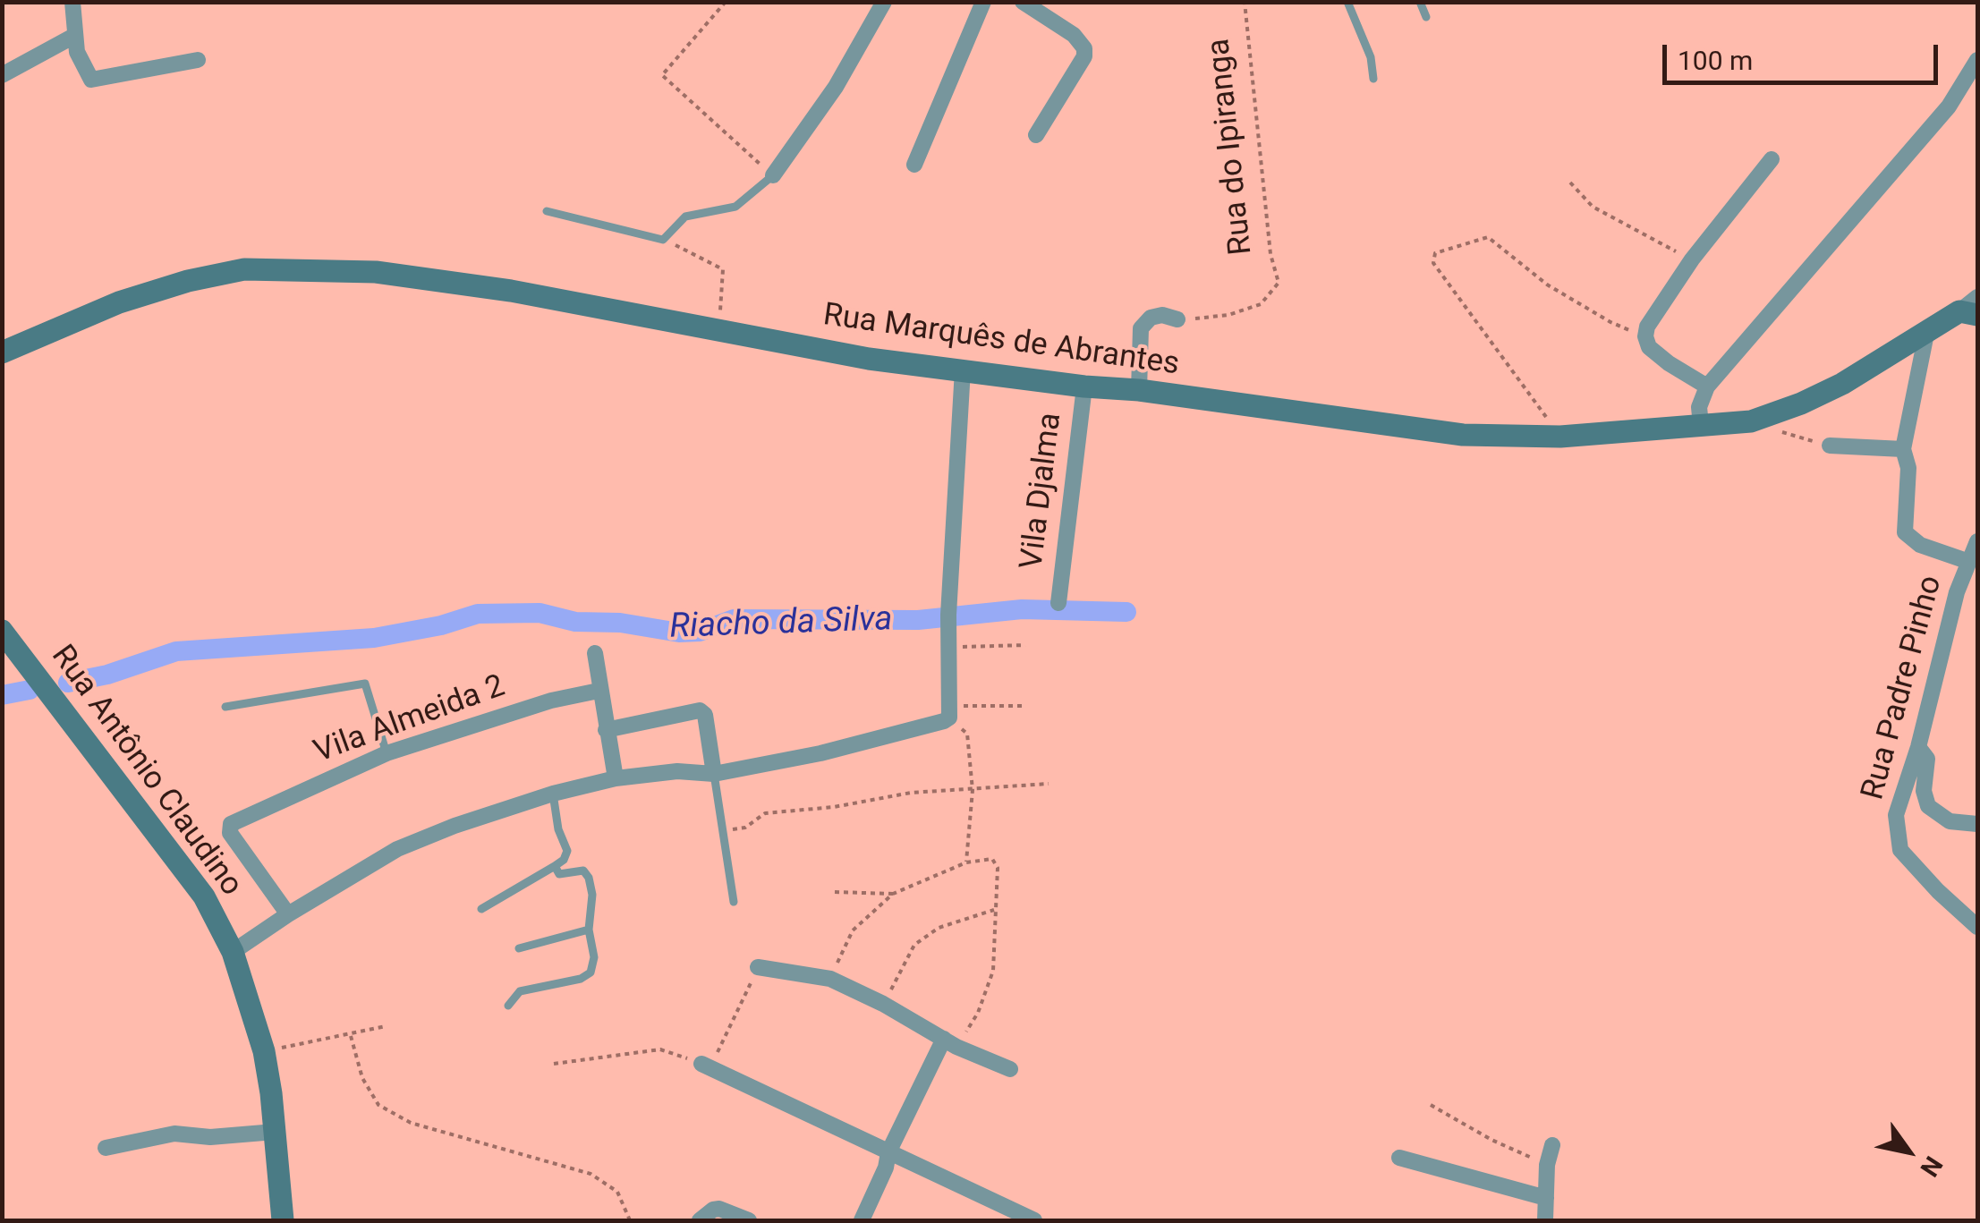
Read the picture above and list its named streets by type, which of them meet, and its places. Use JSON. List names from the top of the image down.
{
  "streets": {
    "street": [
      "Rua Marquês de Abrantes",
      "Vila Djalma",
      "Rua Padre Pinho",
      "Vila Almeida 2",
      "Rua Antônio Claudino"
    ],
    "path": ["Rua do Ipiranga"]
  },
  "crossings": [
    ["Rua Marquês de Abrantes", "Vila Djalma"]
  ],
  "water": ["Riacho da Silva"],
  "scale_bar": "100 m",
  "north": "bottom right"
}
